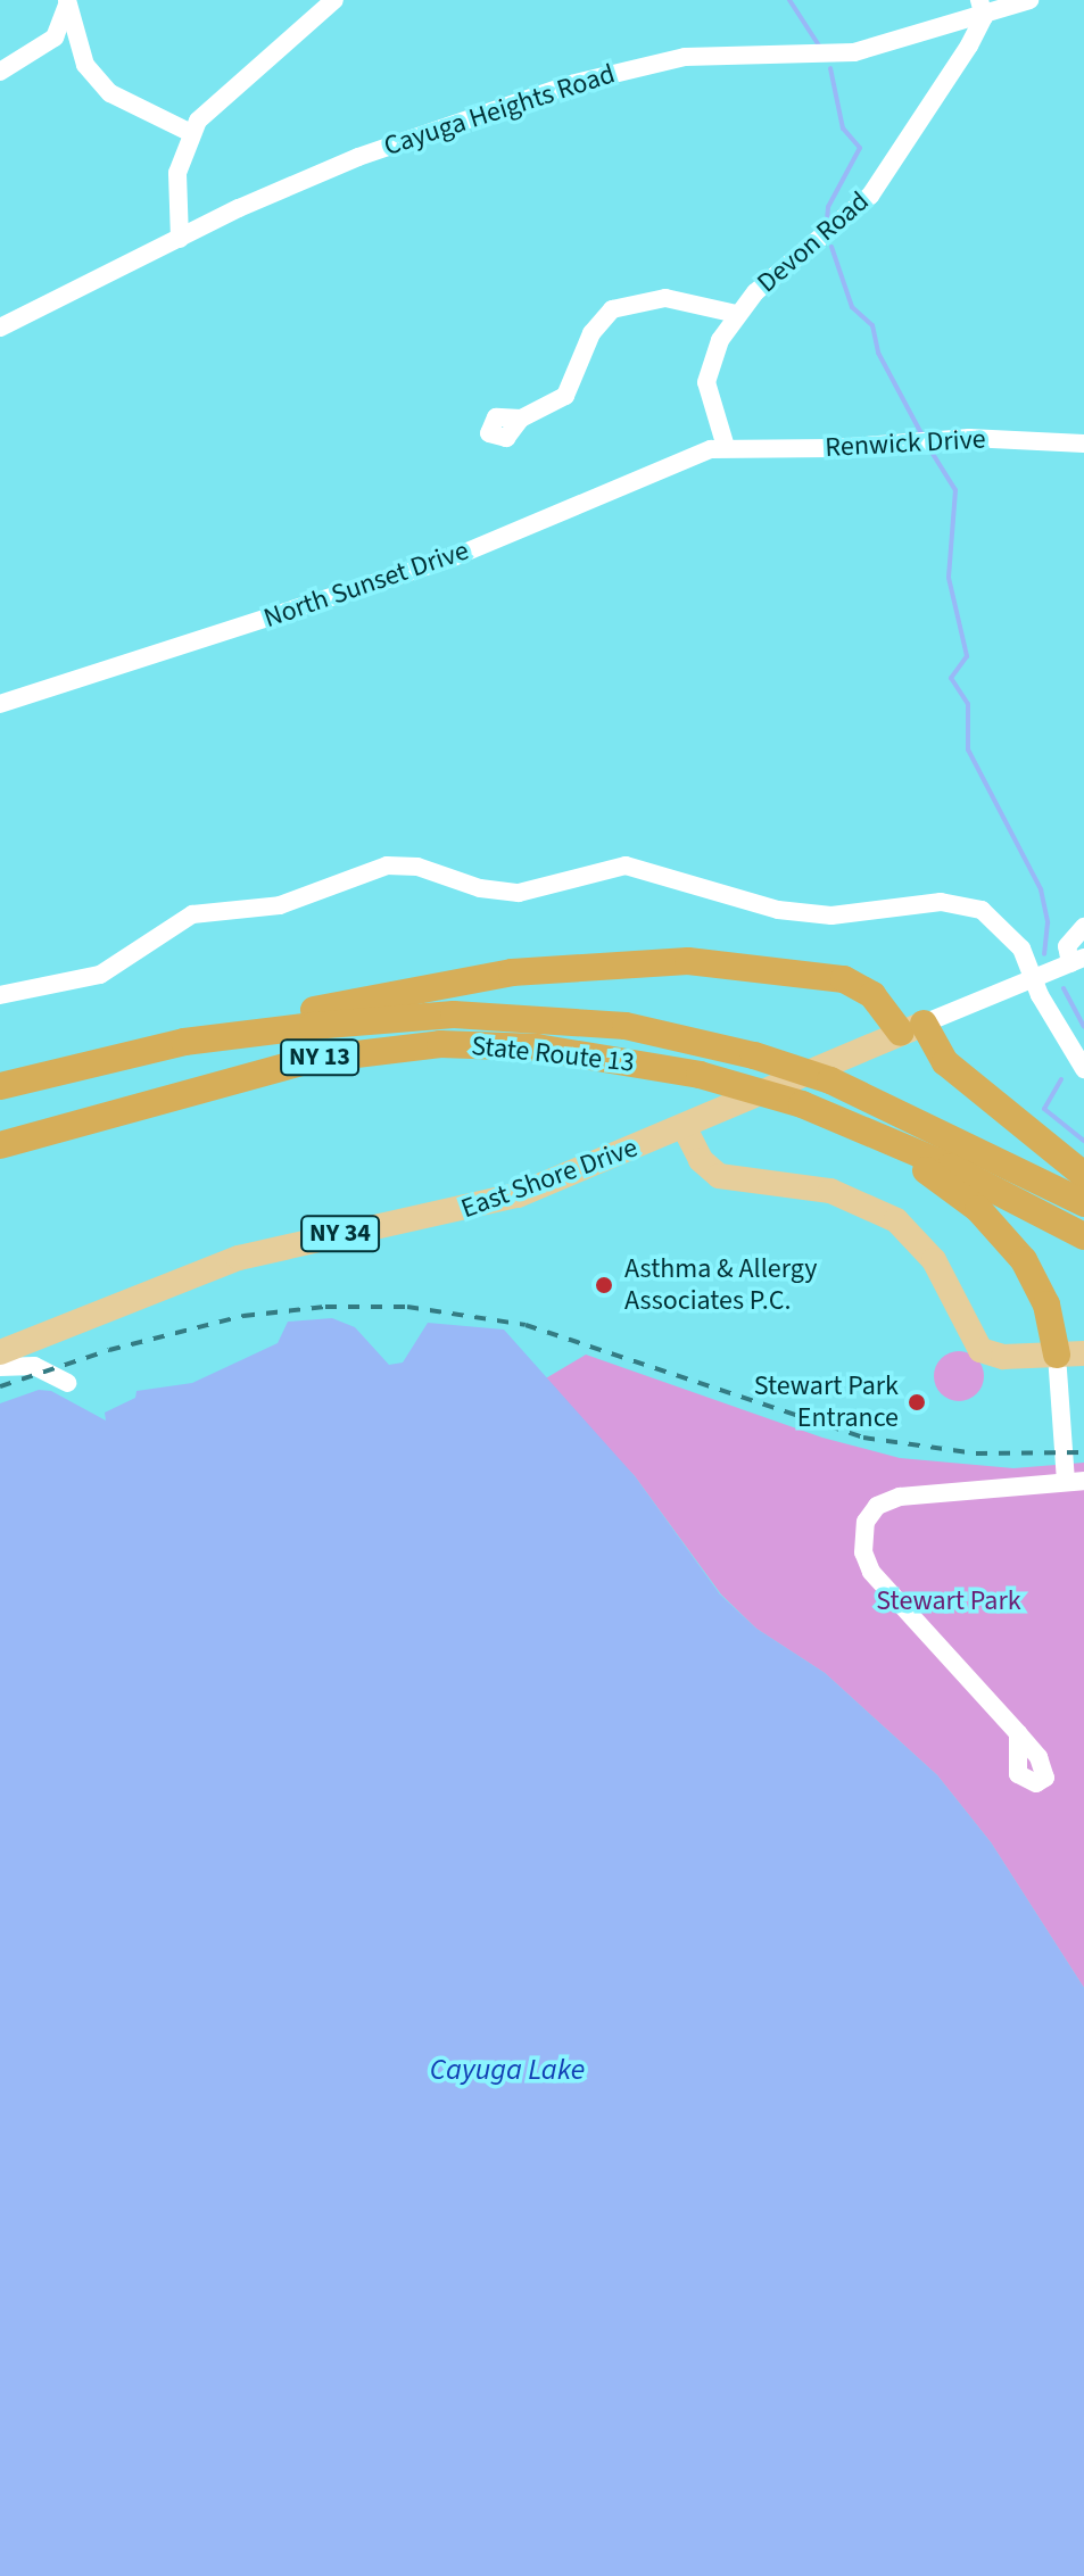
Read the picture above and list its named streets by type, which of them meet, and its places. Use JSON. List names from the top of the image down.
{
  "streets": {
    "highway": ["State Route 13", "NY 13"],
    "main road": ["East Shore Drive", "NY 34"],
    "street": [
      "Cayuga Heights Road",
      "Devon Road",
      "Renwick Drive",
      "North Sunset Drive"
    ]
  },
  "crossings": [
    ["Cayuga Heights Road", "Devon Road"],
    ["Devon Road", "Renwick Drive"],
    ["Devon Road", "North Sunset Drive"],
    ["Renwick Drive", "North Sunset Drive"]
  ],
  "water": ["Cayuga Lake"],
  "parks": ["Stewart Park"],
  "places": ["Asthma & Allergy Associates P.C.", "Stewart Park Entrance"]
}
